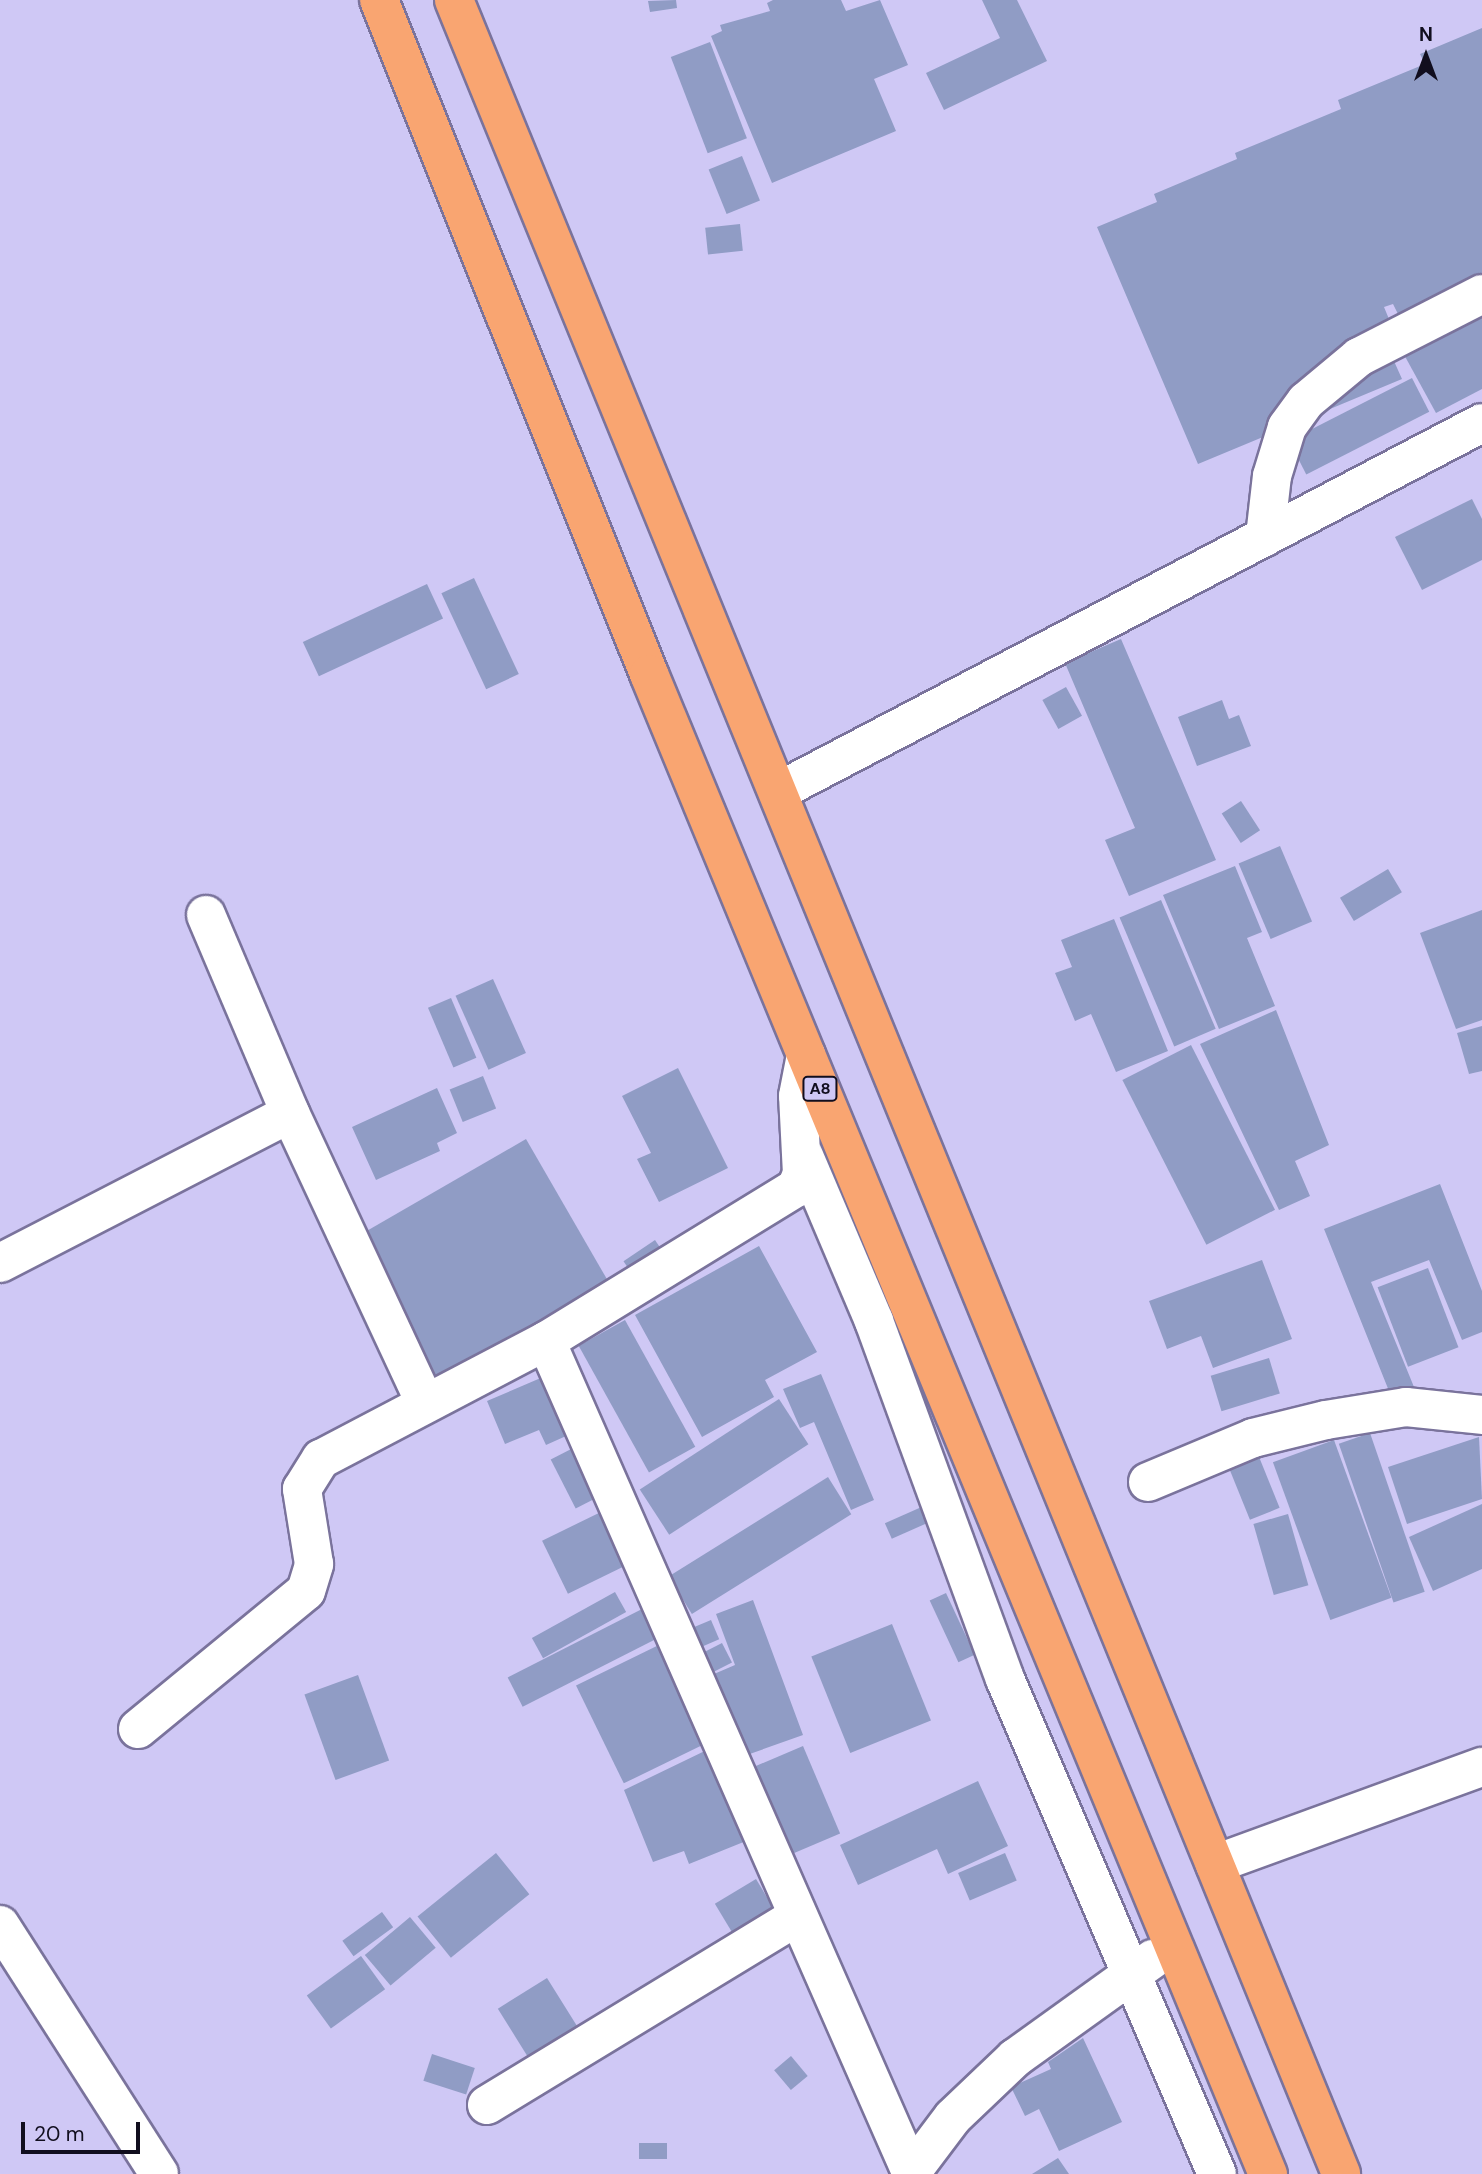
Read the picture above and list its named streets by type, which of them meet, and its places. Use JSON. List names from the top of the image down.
{
  "streets": {
    "highway": ["A8"]
  },
  "scale_bar": "20 m",
  "north": "top"
}
